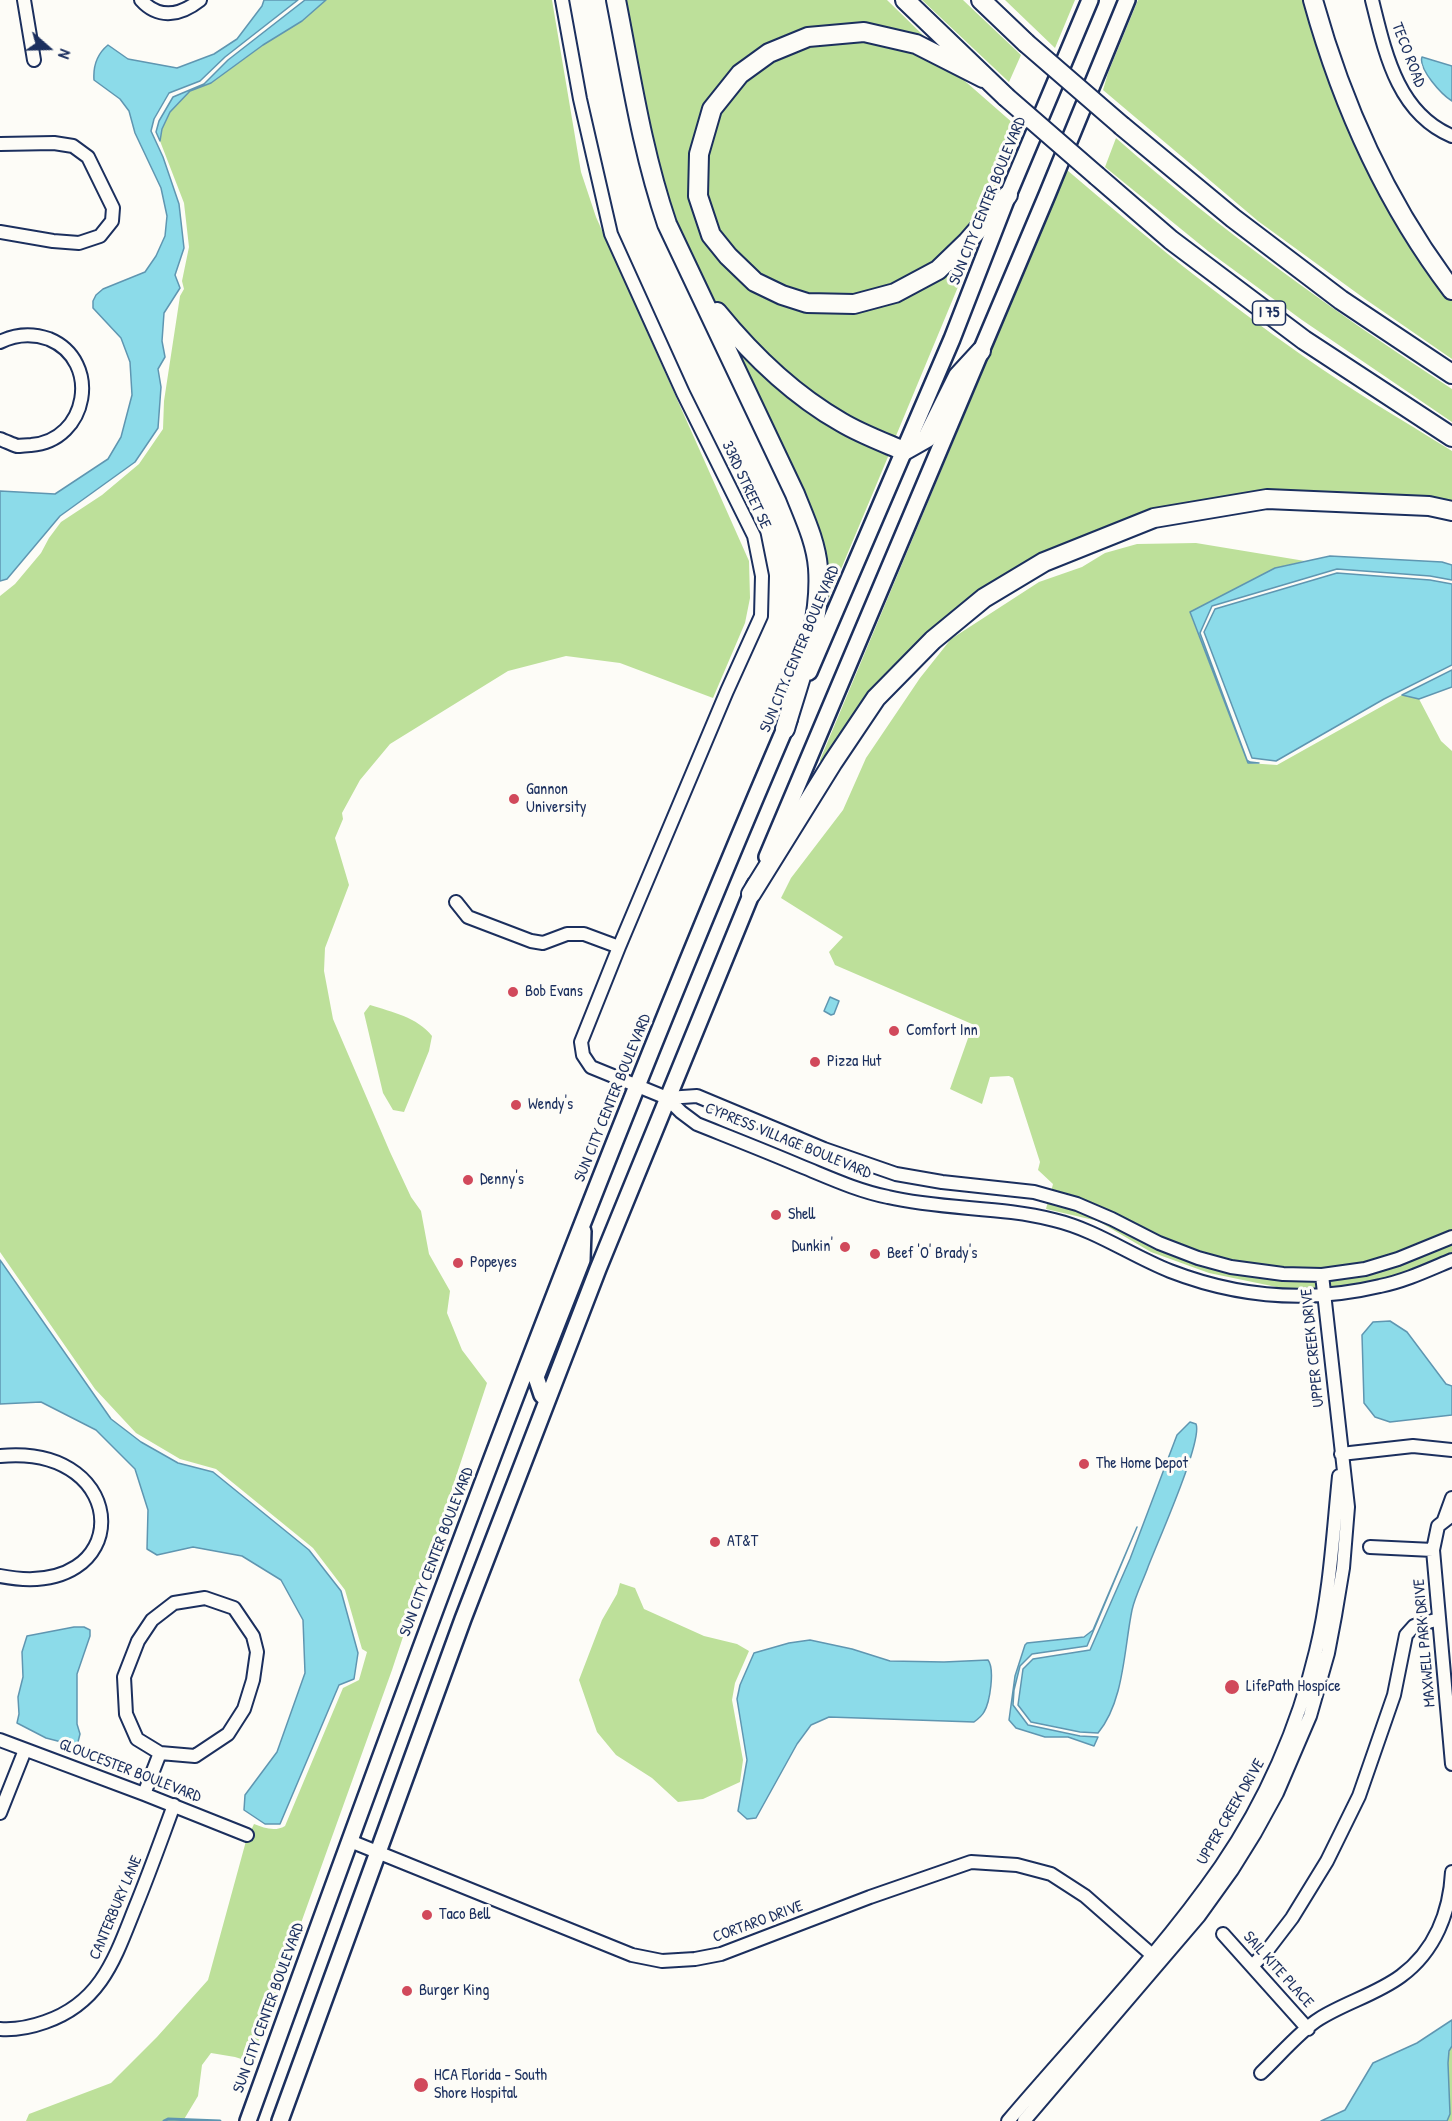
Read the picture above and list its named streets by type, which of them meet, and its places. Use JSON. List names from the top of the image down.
{
  "streets": {
    "highway": ["I 75"],
    "main road": ["SUN CITY CENTER BOULEVARD"],
    "street": [
      "TECO ROAD",
      "33RD STREET SE",
      "CYPRESS VILLAGE BOULEVARD",
      "UPPER CREEK DRIVE",
      "MAXWELL PARK DRIVE",
      "GLOUCESTER BOULEVARD",
      "CANTERBURY LANE",
      "CORTARO DRIVE",
      "SAIL KITE PLACE"
    ]
  },
  "crossings": [
    ["SUN CITY CENTER BOULEVARD", "33RD STREET SE"],
    ["SUN CITY CENTER BOULEVARD", "CORTARO DRIVE"],
    ["33RD STREET SE", "CYPRESS VILLAGE BOULEVARD"],
    ["CYPRESS VILLAGE BOULEVARD", "UPPER CREEK DRIVE"],
    ["UPPER CREEK DRIVE", "CORTARO DRIVE"],
    ["GLOUCESTER BOULEVARD", "CANTERBURY LANE"]
  ],
  "places": [
    "Gannon University",
    "Bob Evans",
    "Comfort Inn",
    "Pizza Hut",
    "Wendy's",
    "Denny's",
    "Shell",
    "Dunkin'",
    "Beef 'O' Brady's",
    "Popeyes",
    "The Home Depot",
    "AT&T",
    "LifePath Hospice",
    "Taco Bell",
    "Burger King",
    "HCA Florida - South Shore Hospital"
  ],
  "north": "right"
}
